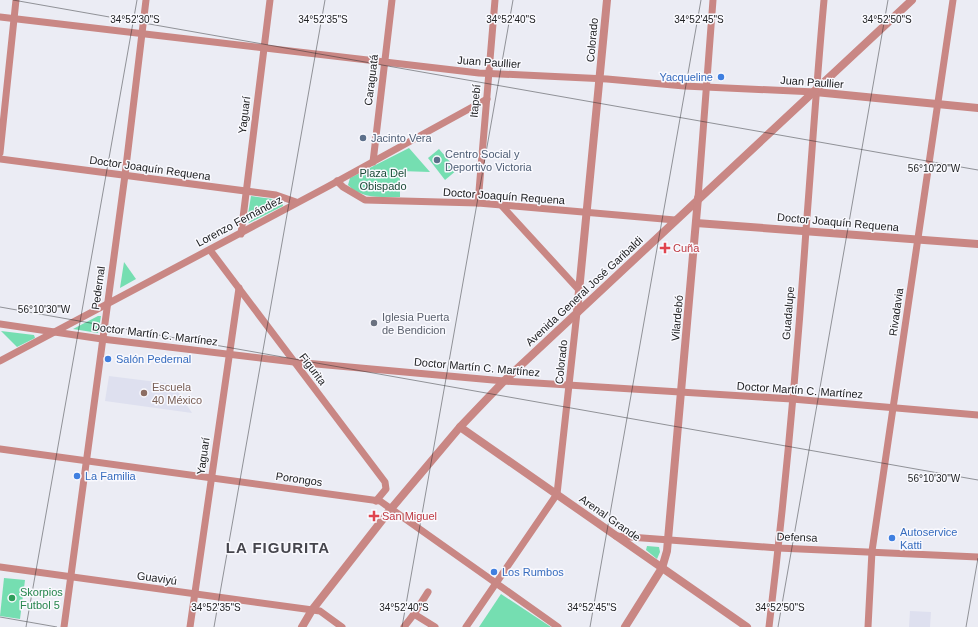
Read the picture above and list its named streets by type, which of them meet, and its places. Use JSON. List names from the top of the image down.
{
  "streets": {
    "street": [
      "Colorado",
      "Juan Paullier",
      "Caraguatá",
      "Itapebí",
      "Yaguarí",
      "Doctor Joaquín Requena",
      "Lorenzo Fernández",
      "Pedernal",
      "Avenida General José Garibaldi",
      "Rivadavia",
      "Guadalupe",
      "Vilardebó",
      "Doctor Martín C. Martínez",
      "Figurita",
      "Porongos",
      "Arenal Grande",
      "Defensa",
      "Guaviyú"
    ]
  },
  "crossings": [
    ["Colorado", "Juan Paullier"],
    ["Colorado", "Doctor Joaquín Requena"],
    ["Colorado", "Avenida General José Garibaldi"],
    ["Colorado", "Doctor Martín C. Martínez"],
    ["Colorado", "Porongos"],
    ["Colorado", "Arenal Grande"],
    ["Juan Paullier", "Caraguatá"],
    ["Juan Paullier", "Itapebí"],
    ["Juan Paullier", "Yaguarí"],
    ["Juan Paullier", "Pedernal"],
    ["Juan Paullier", "Avenida General José Garibaldi"],
    ["Juan Paullier", "Rivadavia"],
    ["Juan Paullier", "Guadalupe"],
    ["Juan Paullier", "Vilardebó"],
    ["Caraguatá", "Lorenzo Fernández"],
    ["Itapebí", "Doctor Joaquín Requena"],
    ["Itapebí", "Lorenzo Fernández"],
    ["Yaguarí", "Doctor Joaquín Requena"],
    ["Yaguarí", "Lorenzo Fernández"],
    ["Yaguarí", "Doctor Martín C. Martínez"],
    ["Yaguarí", "Figurita"],
    ["Yaguarí", "Porongos"],
    ["Yaguarí", "Guaviyú"],
    ["Doctor Joaquín Requena", "Lorenzo Fernández"],
    ["Doctor Joaquín Requena", "Pedernal"],
    ["Doctor Joaquín Requena", "Avenida General José Garibaldi"],
    ["Doctor Joaquín Requena", "Rivadavia"],
    ["Doctor Joaquín Requena", "Guadalupe"],
    ["Doctor Joaquín Requena", "Vilardebó"],
    ["Lorenzo Fernández", "Pedernal"],
    ["Lorenzo Fernández", "Doctor Martín C. Martínez"],
    ["Lorenzo Fernández", "Figurita"],
    ["Pedernal", "Doctor Martín C. Martínez"],
    ["Pedernal", "Porongos"],
    ["Pedernal", "Guaviyú"],
    ["Avenida General José Garibaldi", "Guadalupe"],
    ["Avenida General José Garibaldi", "Vilardebó"],
    ["Avenida General José Garibaldi", "Doctor Martín C. Martínez"],
    ["Avenida General José Garibaldi", "Porongos"],
    ["Avenida General José Garibaldi", "Arenal Grande"],
    ["Avenida General José Garibaldi", "Guaviyú"],
    ["Rivadavia", "Doctor Martín C. Martínez"],
    ["Rivadavia", "Defensa"],
    ["Guadalupe", "Doctor Martín C. Martínez"],
    ["Guadalupe", "Defensa"],
    ["Vilardebó", "Doctor Martín C. Martínez"],
    ["Vilardebó", "Arenal Grande"],
    ["Vilardebó", "Defensa"],
    ["Doctor Martín C. Martínez", "Figurita"],
    ["Figurita", "Porongos"],
    ["Arenal Grande", "Defensa"]
  ],
  "districts": ["LA FIGURITA"],
  "parks": ["Plaza Del Obispado"],
  "places": {
    "other": [
      "Yacqueline",
      "Jacinto Vera",
      "Centro Social y Deportivo Victoria",
      "Iglesia Puerta de Bendicion",
      "Salón Pedernal",
      "Escuela 40 México",
      "La Familia",
      "Autoservice Katti",
      "Los Rumbos",
      "Skorpios Futbol 5"
    ],
    "health": ["Cuña", "San Miguel"]
  },
  "coordinates": [
    "34°52'30\"S",
    "34°52'35\"S",
    "34°52'40\"S",
    "34°52'45\"S",
    "34°52'50\"S",
    "56°10'20\"W",
    "56°10'30\"W"
  ]
}
